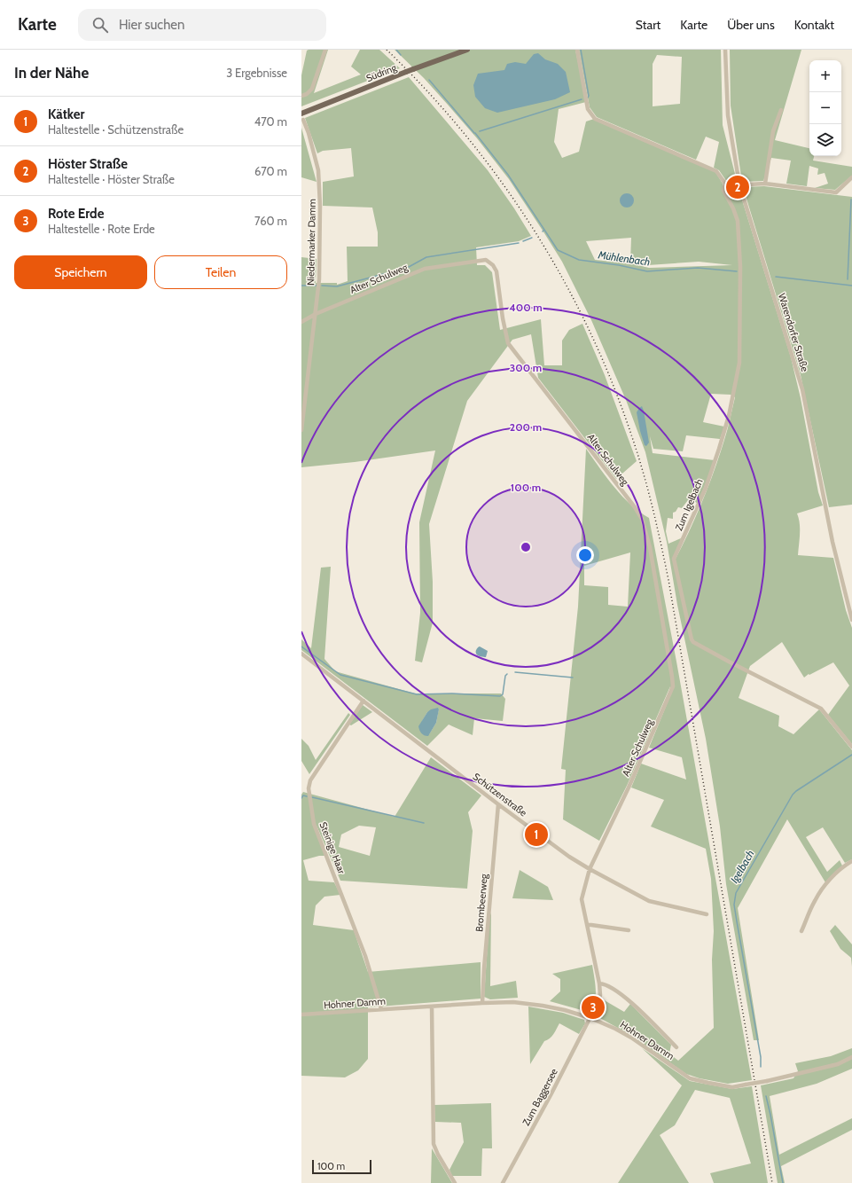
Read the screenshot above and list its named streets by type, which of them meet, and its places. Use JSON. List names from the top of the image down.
{
  "streets": {
    "main road": ["Südring"],
    "street": [
      "Niedermarker Damm",
      "Alter Schulweg",
      "Warendorfer Straße",
      "Zum Igelbach",
      "Schützenstraße",
      "Steinige Haar",
      "Brombeerweg",
      "Hohner Damm",
      "Zum Baggersee"
    ]
  },
  "crossings": [
    ["Niedermarker Damm", "Alter Schulweg"],
    ["Alter Schulweg", "Schützenstraße"],
    ["Alter Schulweg", "Zum Baggersee"],
    ["Schützenstraße", "Steinige Haar"],
    ["Schützenstraße", "Brombeerweg"],
    ["Schützenstraße", "Zum Baggersee"],
    ["Steinige Haar", "Hohner Damm"],
    ["Brombeerweg", "Hohner Damm"],
    ["Hohner Damm", "Zum Baggersee"]
  ],
  "water": ["Mühlenbach", "Igelbach"],
  "scale_bar": "100 m",
  "page": {
    "header": "Karte",
    "search": "Hier suchen",
    "nav": [
      "Start",
      "Karte",
      "Über uns",
      "Kontakt"
    ],
    "heading": ["In der Nähe", "3 Ergebnisse"],
    "map_buttons": ["+", "−"],
    "list": [
      {
        "mark": "1",
        "name": "Kätker",
        "note": "Haltestelle · Schützenstraße",
        "value": "470 m"
      },
      {
        "mark": "2",
        "name": "Höster Straße",
        "note": "Haltestelle · Höster Straße",
        "value": "670 m"
      },
      {
        "mark": "3",
        "name": "Rote Erde",
        "note": "Haltestelle · Rote Erde",
        "value": "760 m"
      }
    ],
    "pins": ["2", "1", "3"],
    "buttons": ["Speichern", "Teilen"],
    "scale": "100 m"
  },
  "rings": [
    "400 m",
    "300 m",
    "200 m",
    "100 m"
  ]
}
